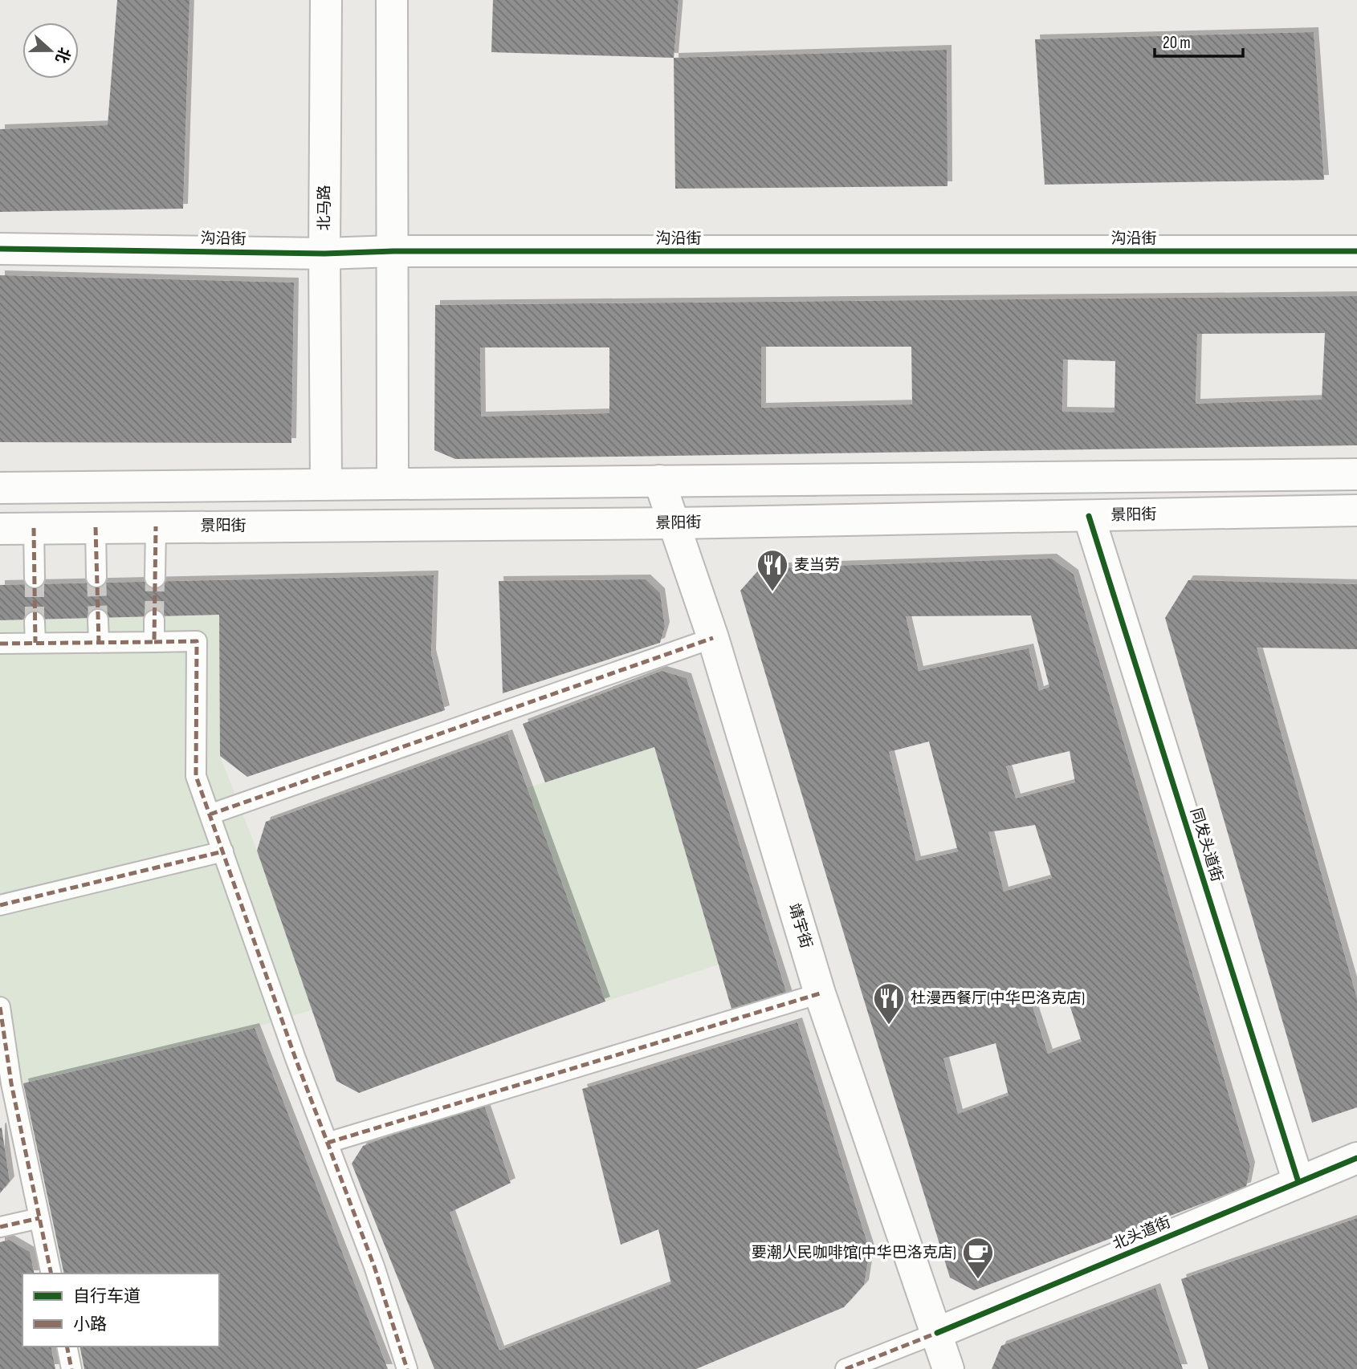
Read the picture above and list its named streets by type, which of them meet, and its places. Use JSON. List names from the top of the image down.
{
  "streets": {
    "main road": [
      "北马路",
      "沟沿街",
      "景阳街",
      "同发头道街",
      "靖宇街",
      "北头道街"
    ]
  },
  "crossings": [
    ["北马路", "沟沿街"],
    ["景阳街", "同发头道街"],
    ["景阳街", "靖宇街"],
    ["同发头道街", "北头道街"],
    ["靖宇街", "北头道街"]
  ],
  "places": {
    "restaurant": ["麦当劳", "杜漫西餐厅(中华巴洛克店)"],
    "cafe": ["要潮人民咖啡馆(中华巴洛克店)"]
  },
  "legend": ["自行车道", "小路"],
  "scale_bar": "20 m",
  "north": "right"
}
